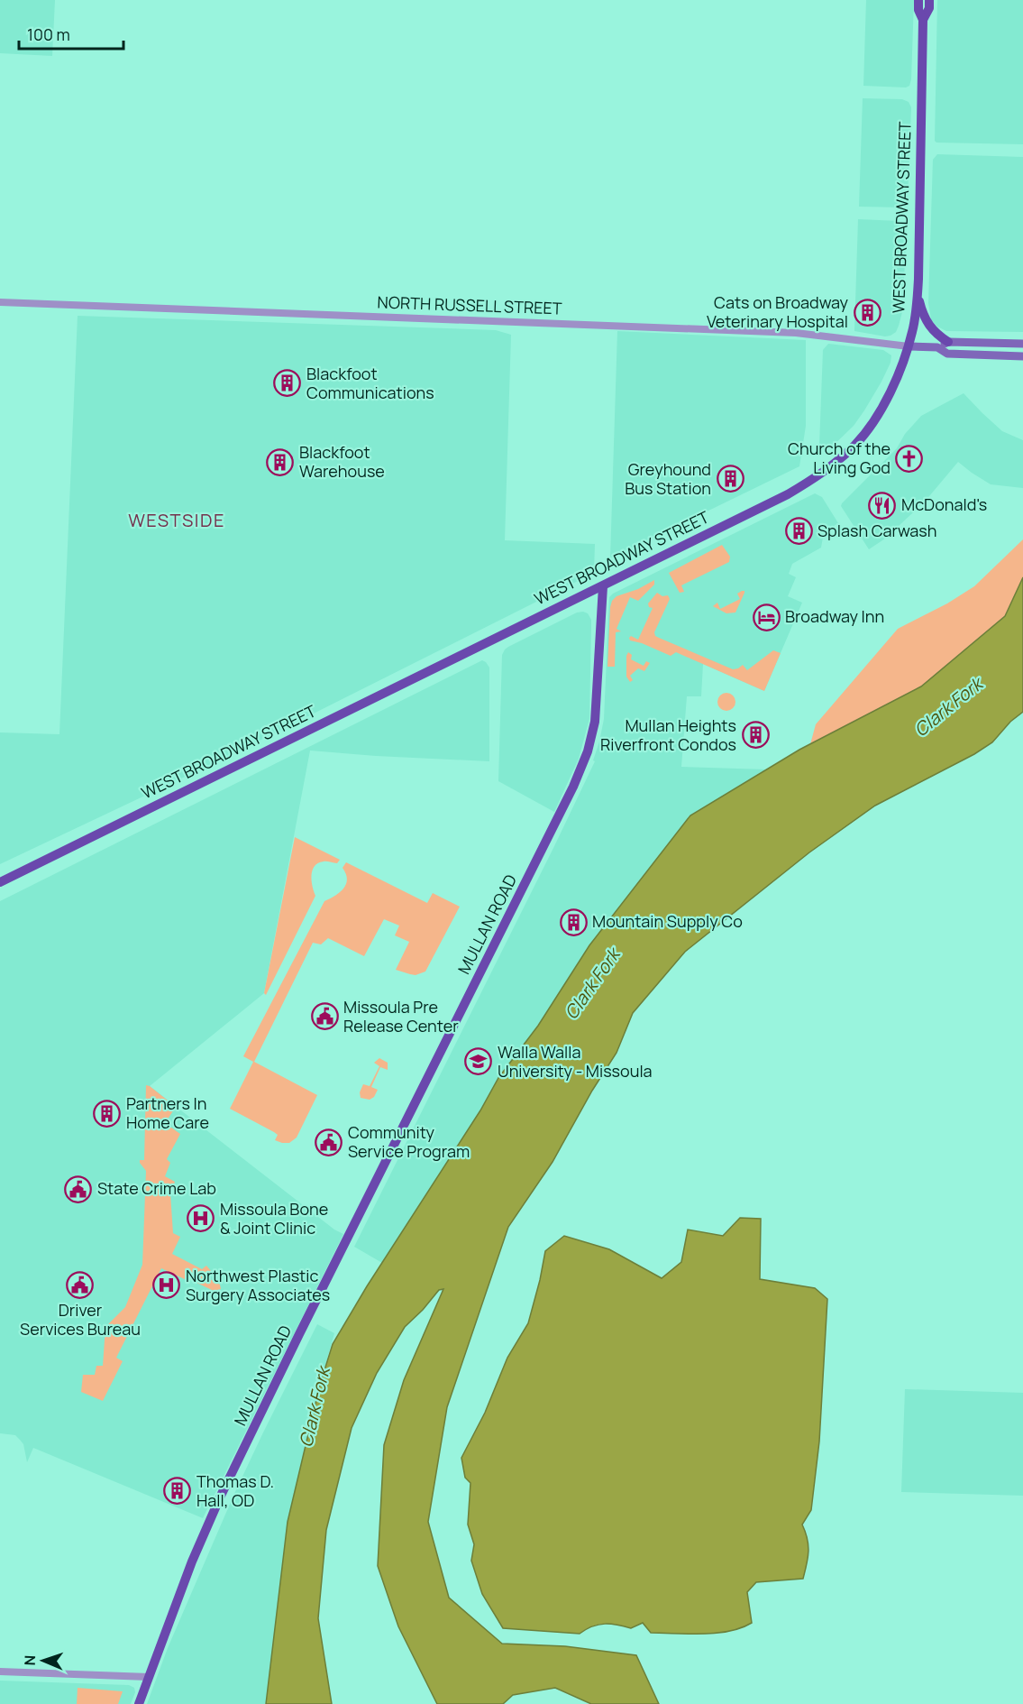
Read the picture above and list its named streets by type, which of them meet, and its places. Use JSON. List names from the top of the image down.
{
  "streets": {
    "main road": ["WEST BROADWAY STREET", "NORTH RUSSELL STREET", "MULLAN ROAD"]
  },
  "crossings": [
    ["WEST BROADWAY STREET", "NORTH RUSSELL STREET"],
    ["WEST BROADWAY STREET", "MULLAN ROAD"]
  ],
  "districts": ["WESTSIDE"],
  "water": ["Clark Fork"],
  "places": {
    "building": [
      "Cats on Broadway Veterinary Hospital",
      "Blackfoot Communications",
      "Blackfoot Warehouse",
      "Greyhound Bus Station",
      "Splash Carwash",
      "Mullan Heights Riverfront Condos",
      "Mountain Supply Co",
      "Partners In Home Care",
      "Thomas D. Hall, OD"
    ],
    "church": ["Church of the Living God"],
    "restaurant": ["McDonald's"],
    "hotel": ["Broadway Inn"],
    "public building": [
      "Missoula Pre Release Center",
      "Community Service Program",
      "State Crime Lab",
      "Driver Services Bureau"
    ],
    "school or university": ["Walla Walla University - Missoula"],
    "hospital": ["Missoula Bone & Joint Clinic", "Northwest Plastic Surgery Associates"]
  },
  "scale_bar": "100 m",
  "north": "left"
}
